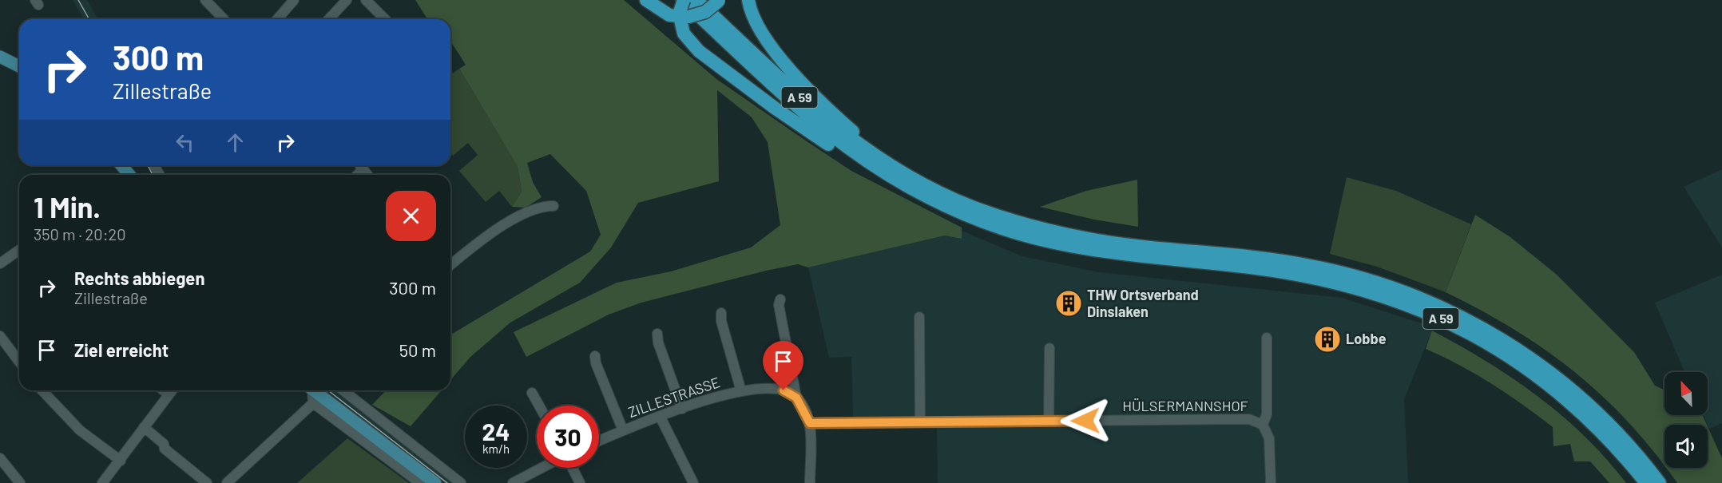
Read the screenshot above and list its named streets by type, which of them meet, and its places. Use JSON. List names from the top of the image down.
{
  "streets": {
    "highway": ["A 59"],
    "street": ["ZILLESTRASSE", "HÜLSERMANNSHOF"]
  },
  "places": {
    "building": ["THW Ortsverband Dinslaken", "Lobbe"]
  },
  "north": "top left",
  "page": {
    "turn": ["300 m", "Zillestraße"],
    "heading": ["1 Min.", "350 m · 20:20"],
    "list": [
      {
        "name": "Rechts abbiegen",
        "note": "Zillestraße",
        "value": "300 m"
      },
      {
        "name": "Ziel erreicht",
        "value": "50 m"
      }
    ],
    "speed": "24 km/h",
    "limit": "30"
  }
}
